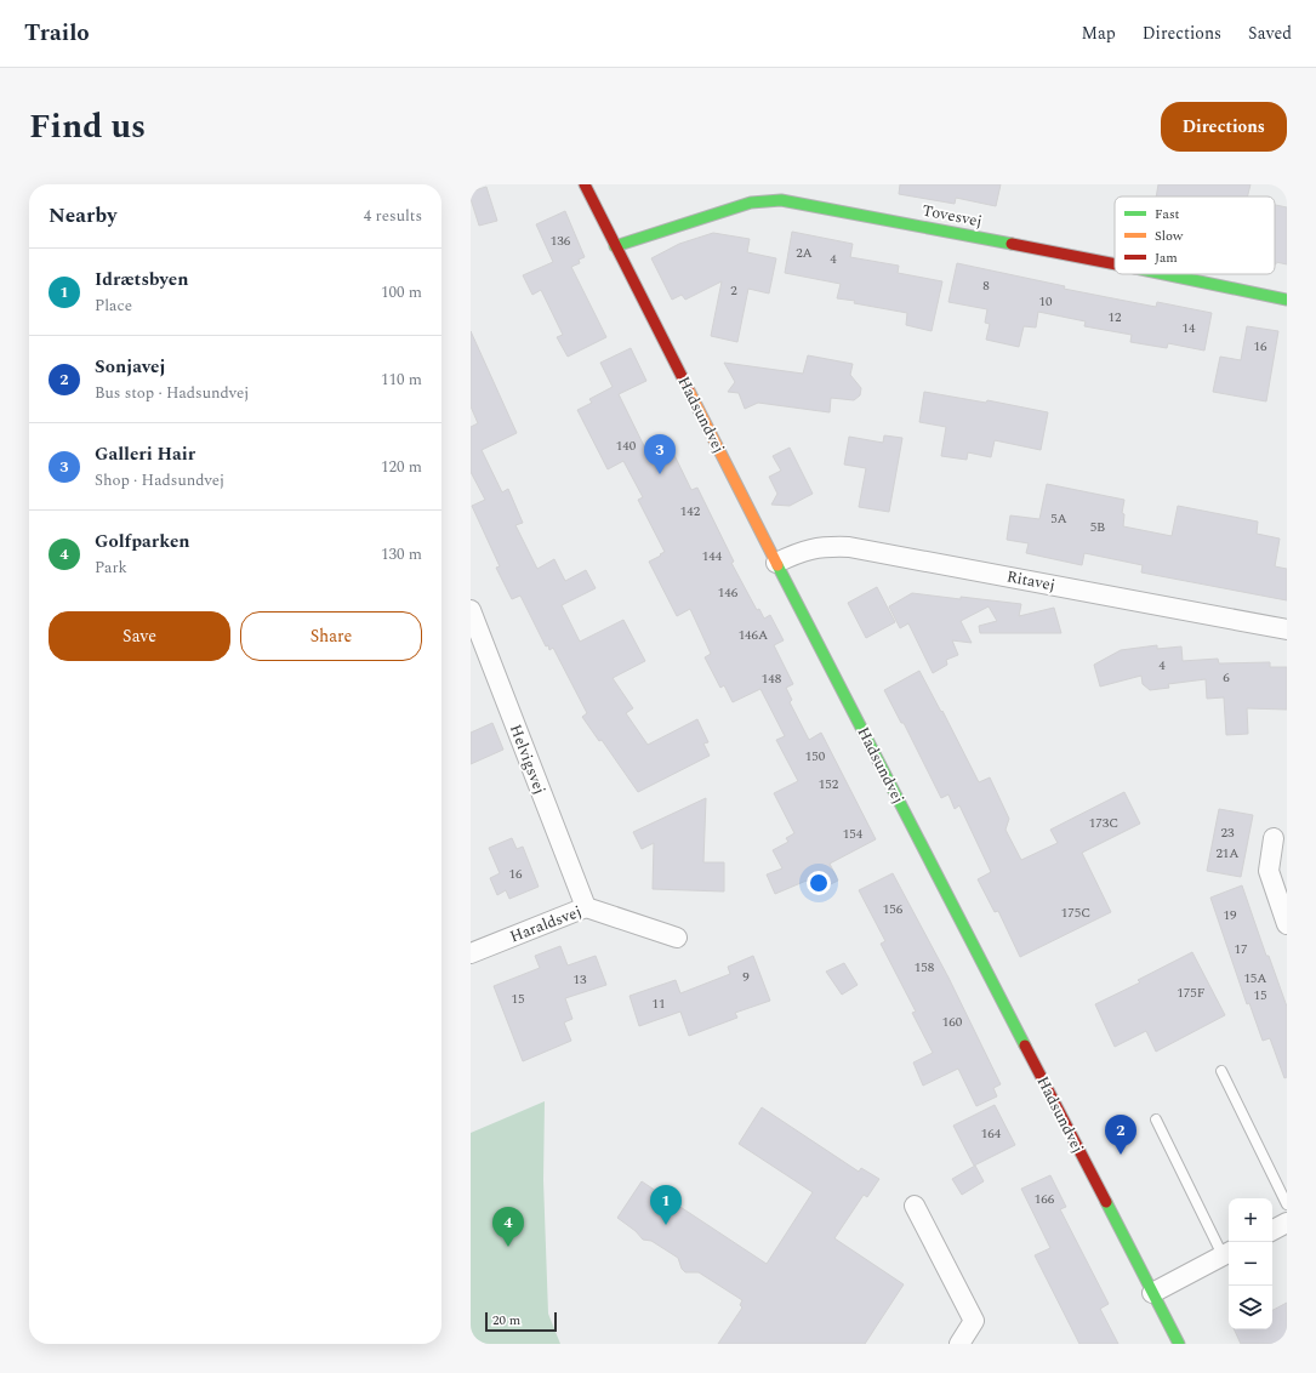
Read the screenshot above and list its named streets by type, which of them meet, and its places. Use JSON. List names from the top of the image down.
{
  "streets": {
    "street": [
      "Tovesvej",
      "Hadsundvej",
      "Ritavej",
      "Helvigsvej",
      "Haraldsvej"
    ]
  },
  "crossings": [
    ["Tovesvej", "Hadsundvej"],
    ["Hadsundvej", "Ritavej"],
    ["Helvigsvej", "Haraldsvej"]
  ],
  "house_numbers": [
    "136",
    "2A",
    "4",
    "8",
    "2",
    "10",
    "12",
    "14",
    "16",
    "140",
    "142",
    "5A",
    "5B",
    "144",
    "146",
    "146A",
    "4",
    "6",
    "148",
    "150",
    "152",
    "173C",
    "23",
    "154",
    "21A",
    "16",
    "156",
    "175C",
    "19",
    "17",
    "158",
    "9",
    "15A",
    "13",
    "175F",
    "15",
    "15",
    "11",
    "160",
    "164",
    "166"
  ],
  "legend": ["Fast", "Slow", "Jam"],
  "scale_bar": "20 m",
  "page": {
    "header": "Trailo",
    "nav": ["Map", "Directions", "Saved"],
    "title": "Find us",
    "buttons": [
      "Directions",
      ["Save", "Share"]
    ],
    "heading": ["Nearby", "4 results"],
    "list": [
      {
        "mark": "1",
        "name": "Idrætsbyen",
        "note": "Place",
        "value": "100 m"
      },
      {
        "mark": "2",
        "name": "Sonjavej",
        "note": "Bus stop · Hadsundvej",
        "value": "110 m"
      },
      {
        "mark": "3",
        "name": "Galleri Hair",
        "note": "Shop · Hadsundvej",
        "value": "120 m"
      },
      {
        "mark": "4",
        "name": "Golfparken",
        "note": "Park",
        "value": "130 m"
      }
    ],
    "pins": [
      "3",
      "2",
      "1",
      "4"
    ],
    "map_buttons": ["+", "−"],
    "scale": "20 m"
  }
}
